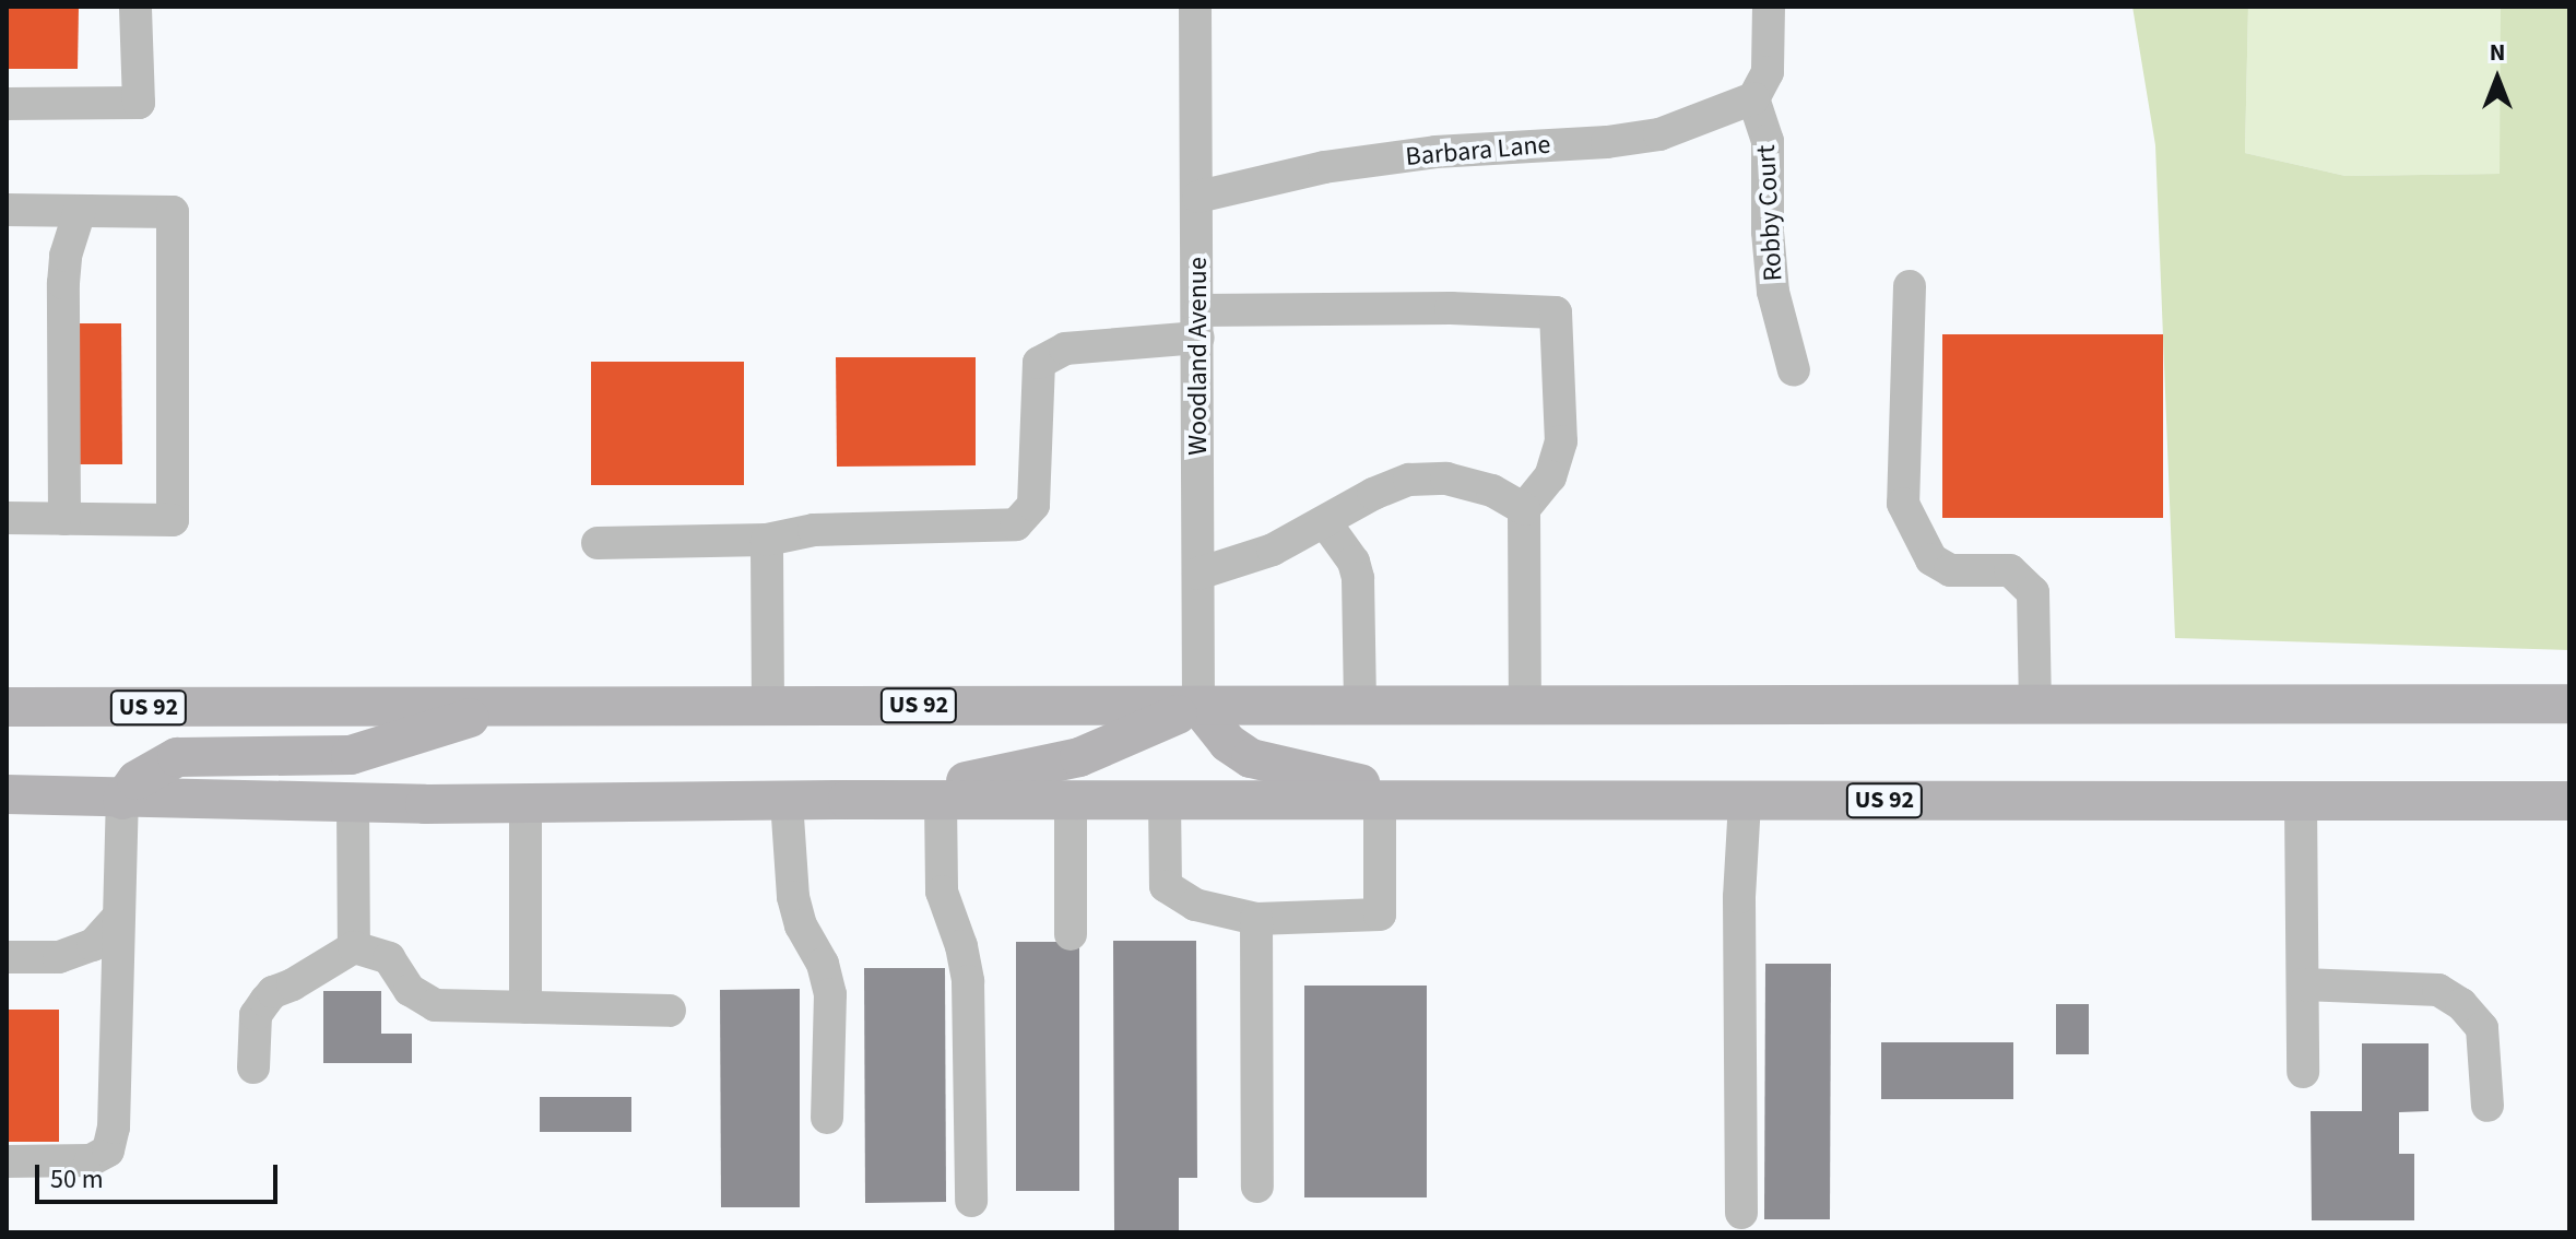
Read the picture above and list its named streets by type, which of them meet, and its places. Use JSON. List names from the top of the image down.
{
  "streets": {
    "main road": ["US 92"],
    "street": ["Barbara Lane", "Robby Court", "Woodland Avenue"]
  },
  "crossings": [
    ["Barbara Lane", "Robby Court"],
    ["Barbara Lane", "Woodland Avenue"],
    ["Woodland Avenue", "US 92"]
  ],
  "scale_bar": "50 m",
  "north": "top"
}
